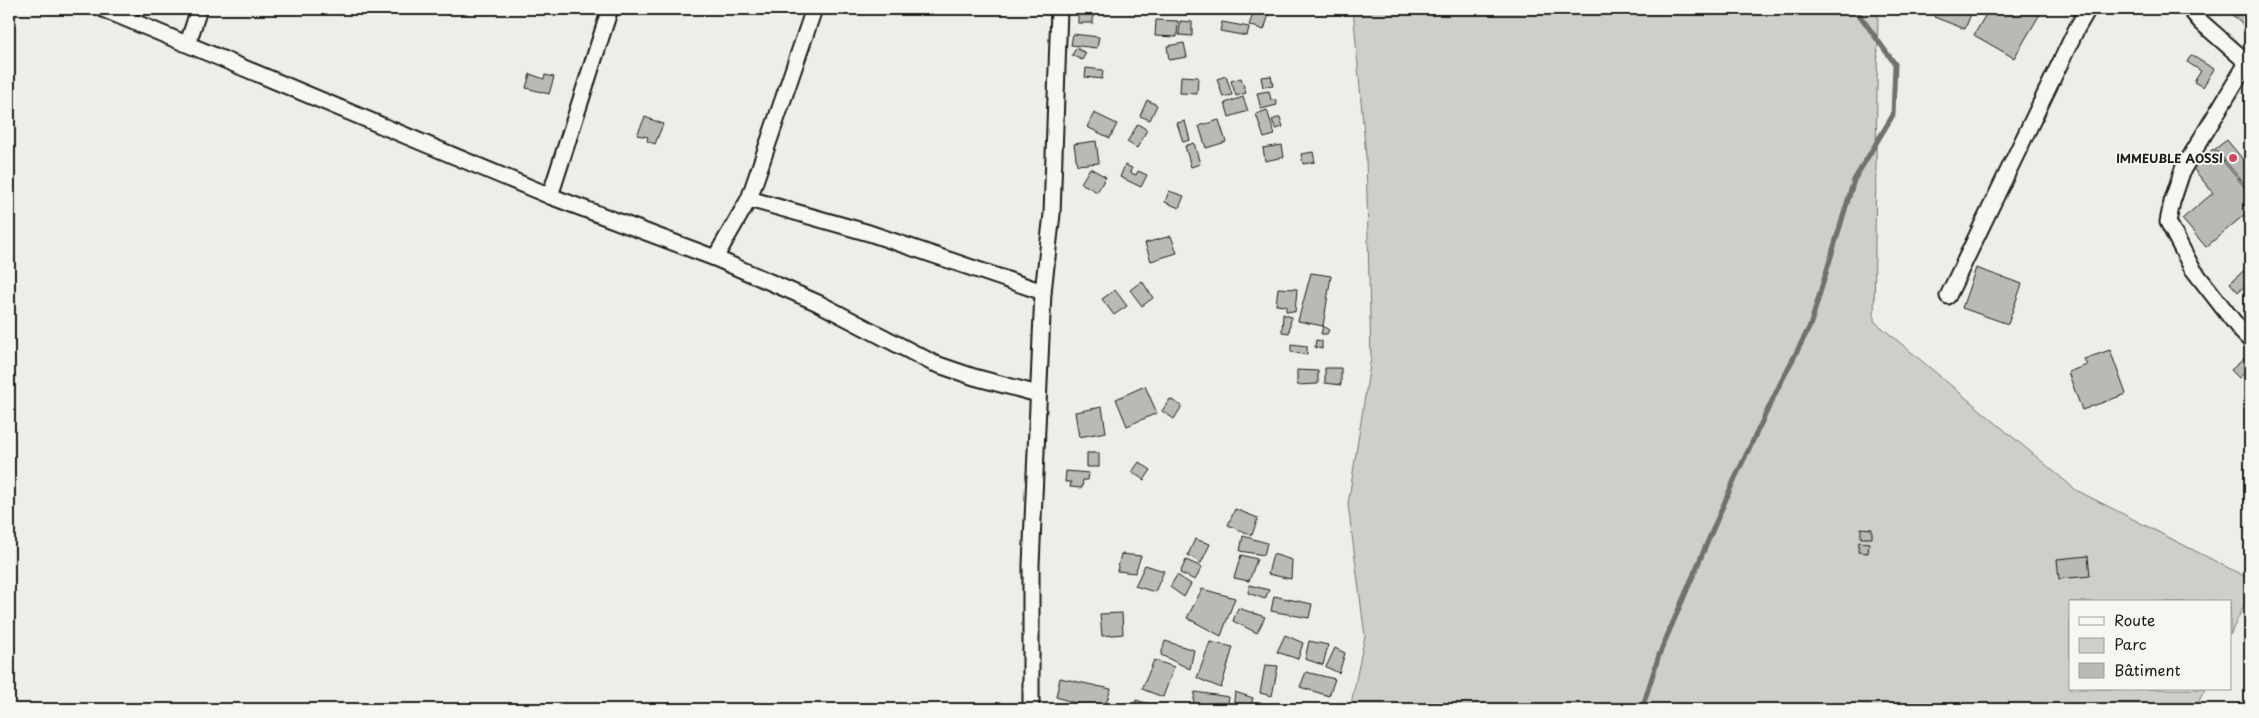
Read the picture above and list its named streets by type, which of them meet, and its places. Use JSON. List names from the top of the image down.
{
  "places": ["IMMEUBLE AOSSI"],
  "legend": ["Route", "Parc", "Bâtiment"]
}
